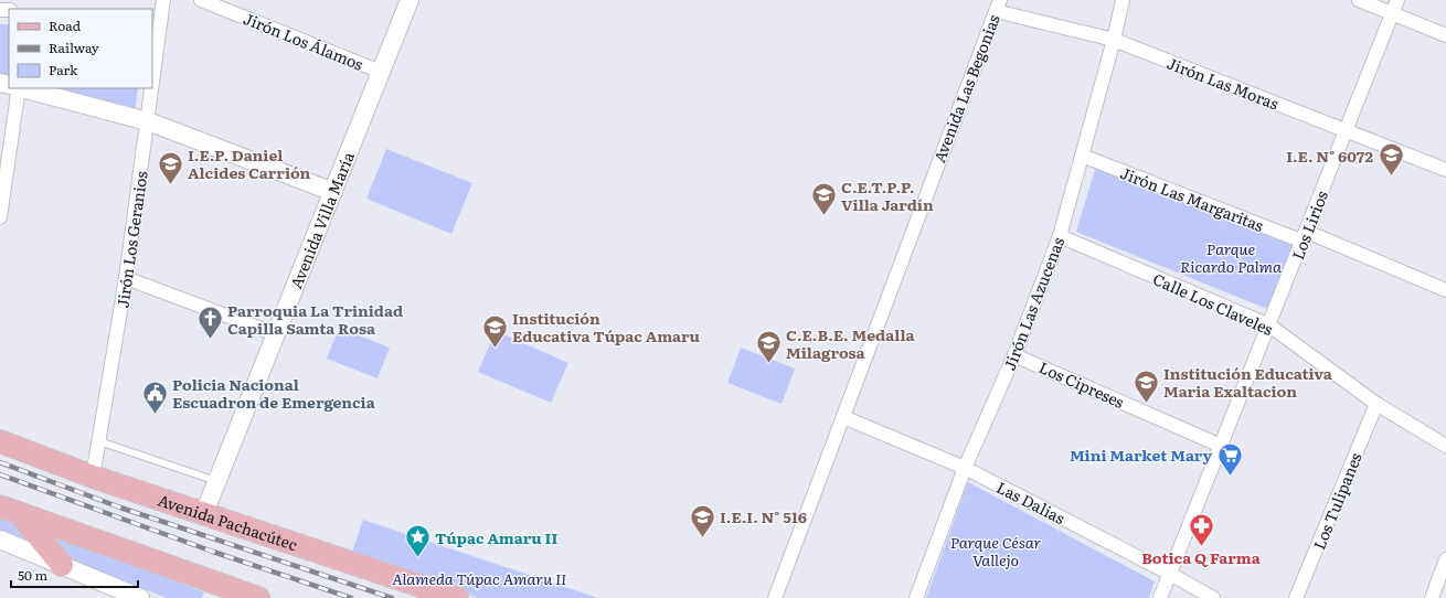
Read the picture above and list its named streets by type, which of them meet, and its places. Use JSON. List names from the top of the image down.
{
  "streets": {
    "main road": ["Avenida Pachacútec"],
    "street": [
      "Jirón Los Álamos",
      "Jirón Las Moras",
      "Avenida Las Begonias",
      "Jirón Las Margaritas",
      "Avenida Villa María",
      "Los Lirios",
      "Jirón Los Geranios",
      "Jirón Las Azucenas",
      "Calle Los Claveles",
      "Los Cipreses",
      "Los Tulipanes",
      "Las Dalias"
    ]
  },
  "crossings": [
    ["Jirón Los Álamos", "Avenida Villa María"],
    ["Jirón Las Moras", "Avenida Las Begonias"],
    ["Jirón Las Moras", "Los Lirios"],
    ["Jirón Las Moras", "Jirón Las Azucenas"],
    ["Avenida Las Begonias", "Las Dalias"],
    ["Jirón Las Margaritas", "Los Lirios"],
    ["Jirón Las Margaritas", "Jirón Las Azucenas"],
    ["Avenida Villa María", "Avenida Pachacútec"],
    ["Los Lirios", "Calle Los Claveles"],
    ["Los Lirios", "Los Cipreses"],
    ["Los Lirios", "Las Dalias"],
    ["Jirón Los Geranios", "Avenida Pachacútec"],
    ["Jirón Las Azucenas", "Calle Los Claveles"],
    ["Jirón Las Azucenas", "Los Cipreses"],
    ["Jirón Las Azucenas", "Las Dalias"],
    ["Calle Los Claveles", "Los Tulipanes"]
  ],
  "parks": ["Parque Ricardo Palma", "Parque César Vallejo", "Alameda Túpac Amaru II"],
  "places": {
    "school or university": [
      "I.E. N° 6072",
      "I.E.P. Daniel Alcides Carrión",
      "C.E.T.P.P. Villa Jardín",
      "Institución Educativa Túpac Amaru",
      "C.E.B.E. Medalla Milagrosa",
      "Institución Educativa Maria Exaltacion",
      "I.E.I. N° 516"
    ],
    "church": ["Parroquia La Trinidad Capilla Samta Rosa"],
    "public building": ["Policia Nacional Escuadron de Emergencia"],
    "supermarket": ["Mini Market Mary"],
    "pharmacy": ["Botica Q Farma"],
    "place": ["Túpac Amaru II"]
  },
  "legend": ["Road", "Railway", "Park"],
  "scale_bar": "50 m"
}
